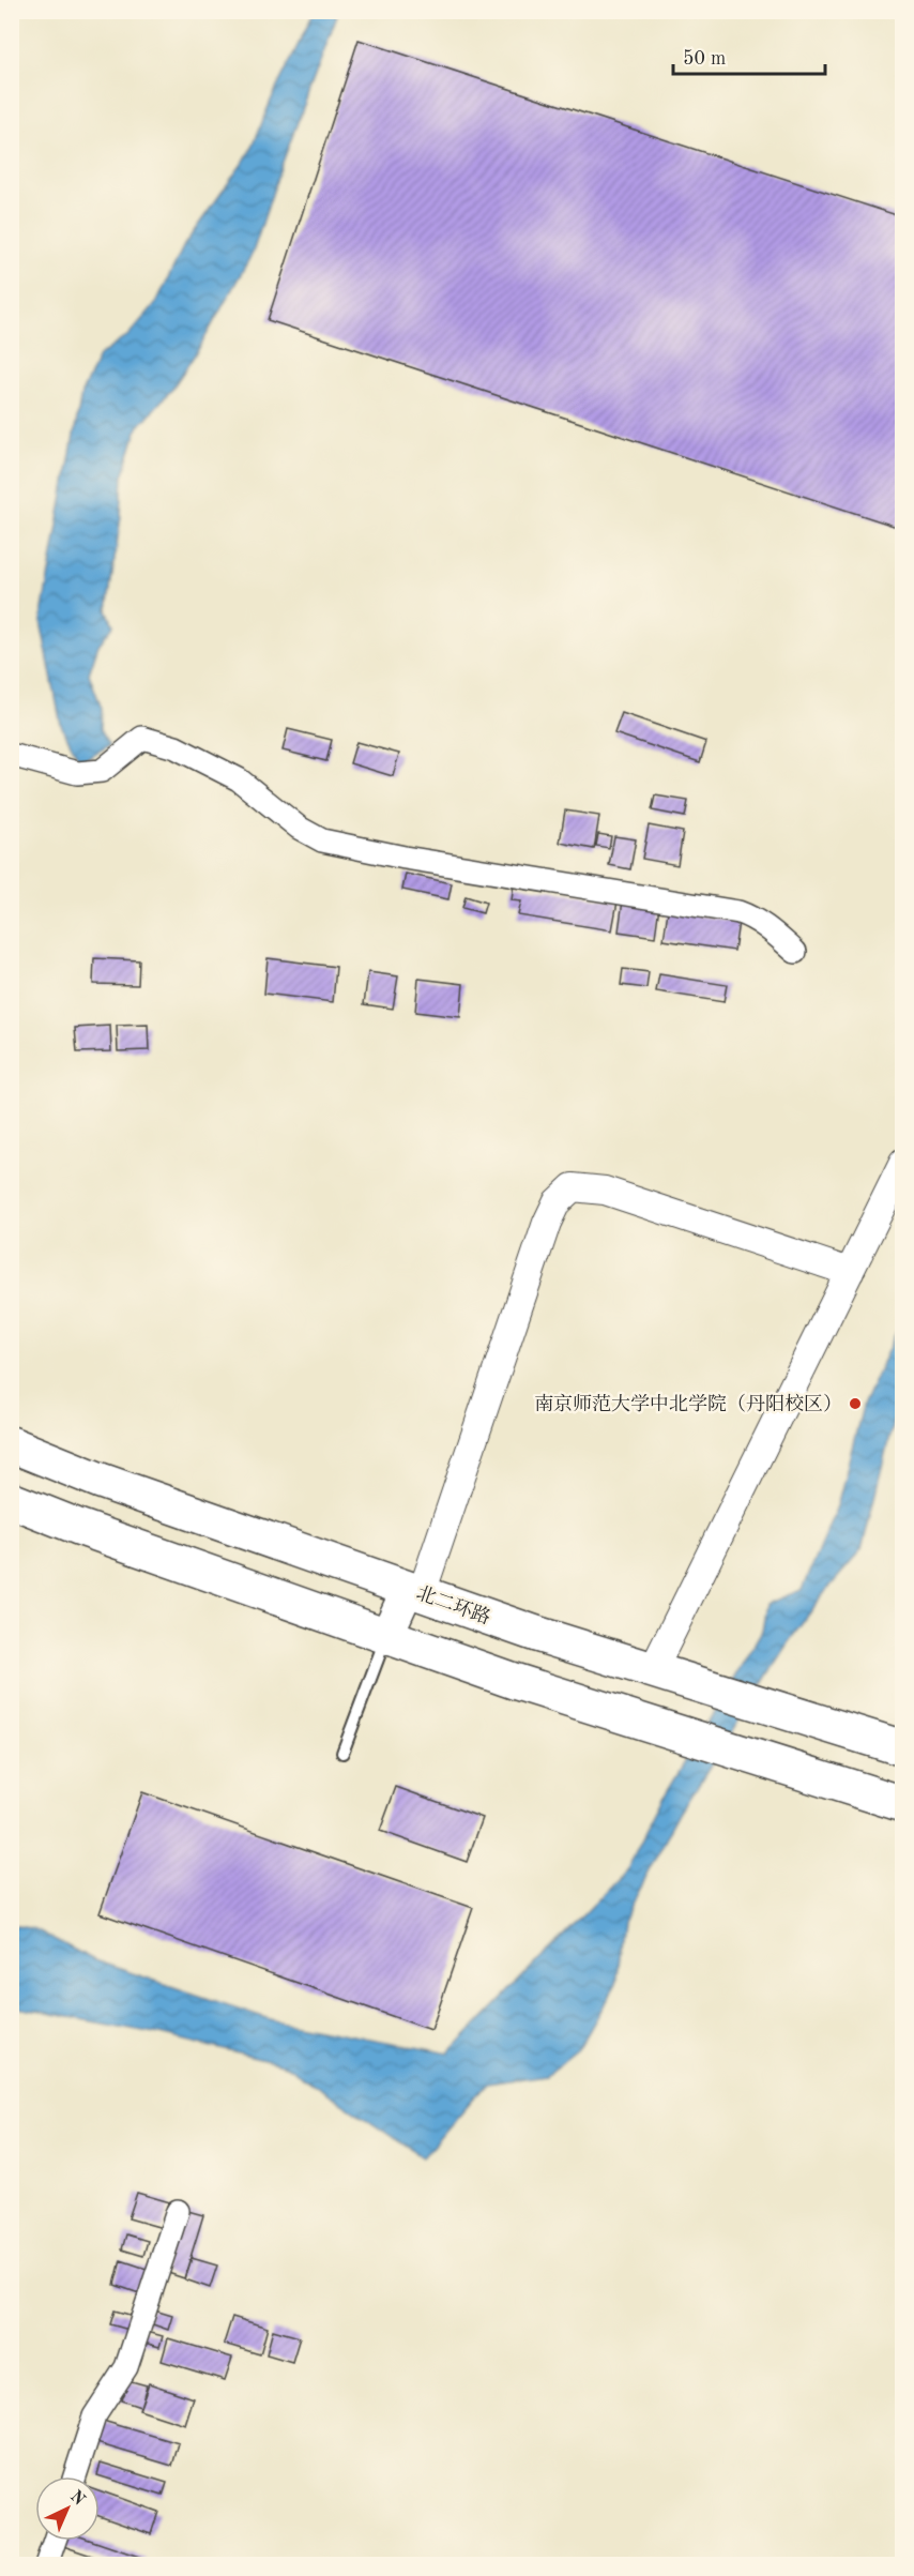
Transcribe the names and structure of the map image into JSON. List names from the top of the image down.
{
  "streets": {
    "main road": ["北二环路"]
  },
  "places": ["南京师范大学中北学院（丹阳校区）"],
  "scale_bar": "50 m",
  "north": "top right"
}
